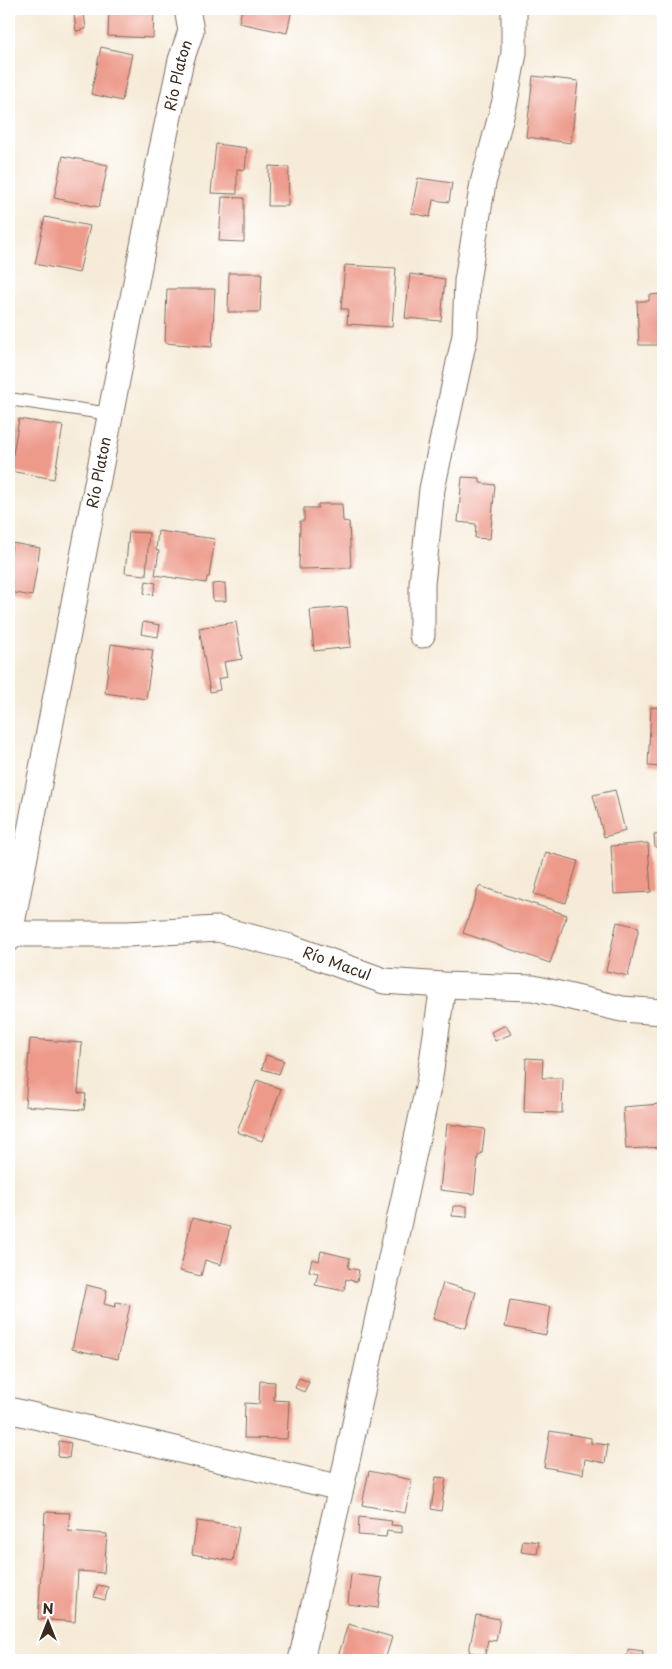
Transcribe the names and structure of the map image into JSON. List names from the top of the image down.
{
  "streets": {
    "street": ["Río Platon", "Río Macul"]
  },
  "crossings": [
    ["Río Platon", "Río Macul"]
  ],
  "north": "top"
}
